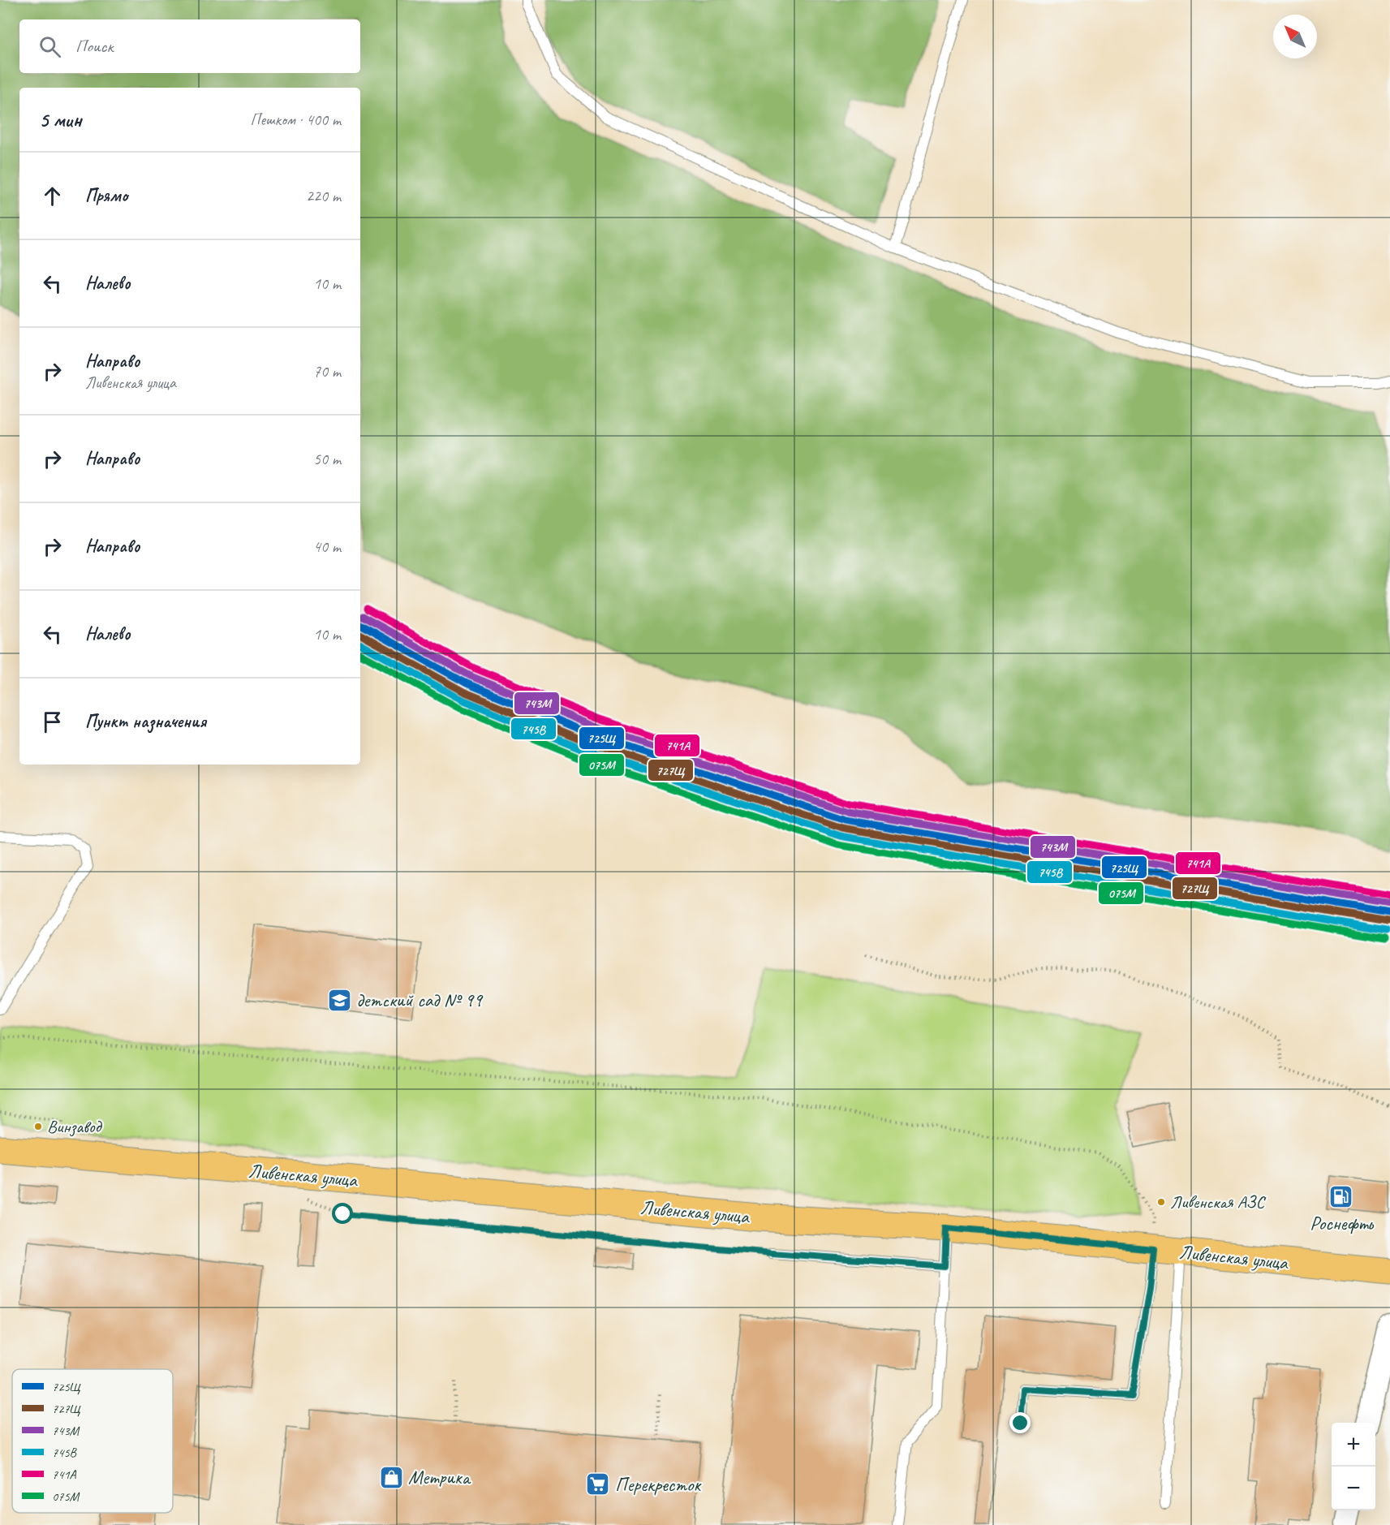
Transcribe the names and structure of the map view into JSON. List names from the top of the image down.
{
  "streets": {
    "main road": ["Ливенская улица"]
  },
  "places": {
    "school or university": ["детский сад № 99"],
    "other": ["Винзавод", "Ливенская АЗС"],
    "fuel station": ["Роснефть"],
    "shop": ["Метрика"],
    "supermarket": ["Перекресток"]
  },
  "lines": [
    "transit line 741А",
    "transit line 743М",
    "transit line 725Щ",
    "transit line 727Щ",
    "transit line 745В",
    "transit line 075М"
  ],
  "legend": [
    "725Щ",
    "727Щ",
    "743М",
    "745В",
    "741А",
    "075М"
  ],
  "north": "top left",
  "page": {
    "search": "Поиск",
    "heading": ["5 мин", "Пешком · 400 m"],
    "list": [
      ["Прямо", "220 m"],
      ["Налево", "10 m"],
      ["Направо", "Ливенская улица", "70 m"],
      ["Направо", "50 m"],
      ["Направо", "40 m"],
      ["Налево", "10 m"],
      "Пункт назначения"
    ],
    "map_buttons": ["+", "−"]
  }
}
